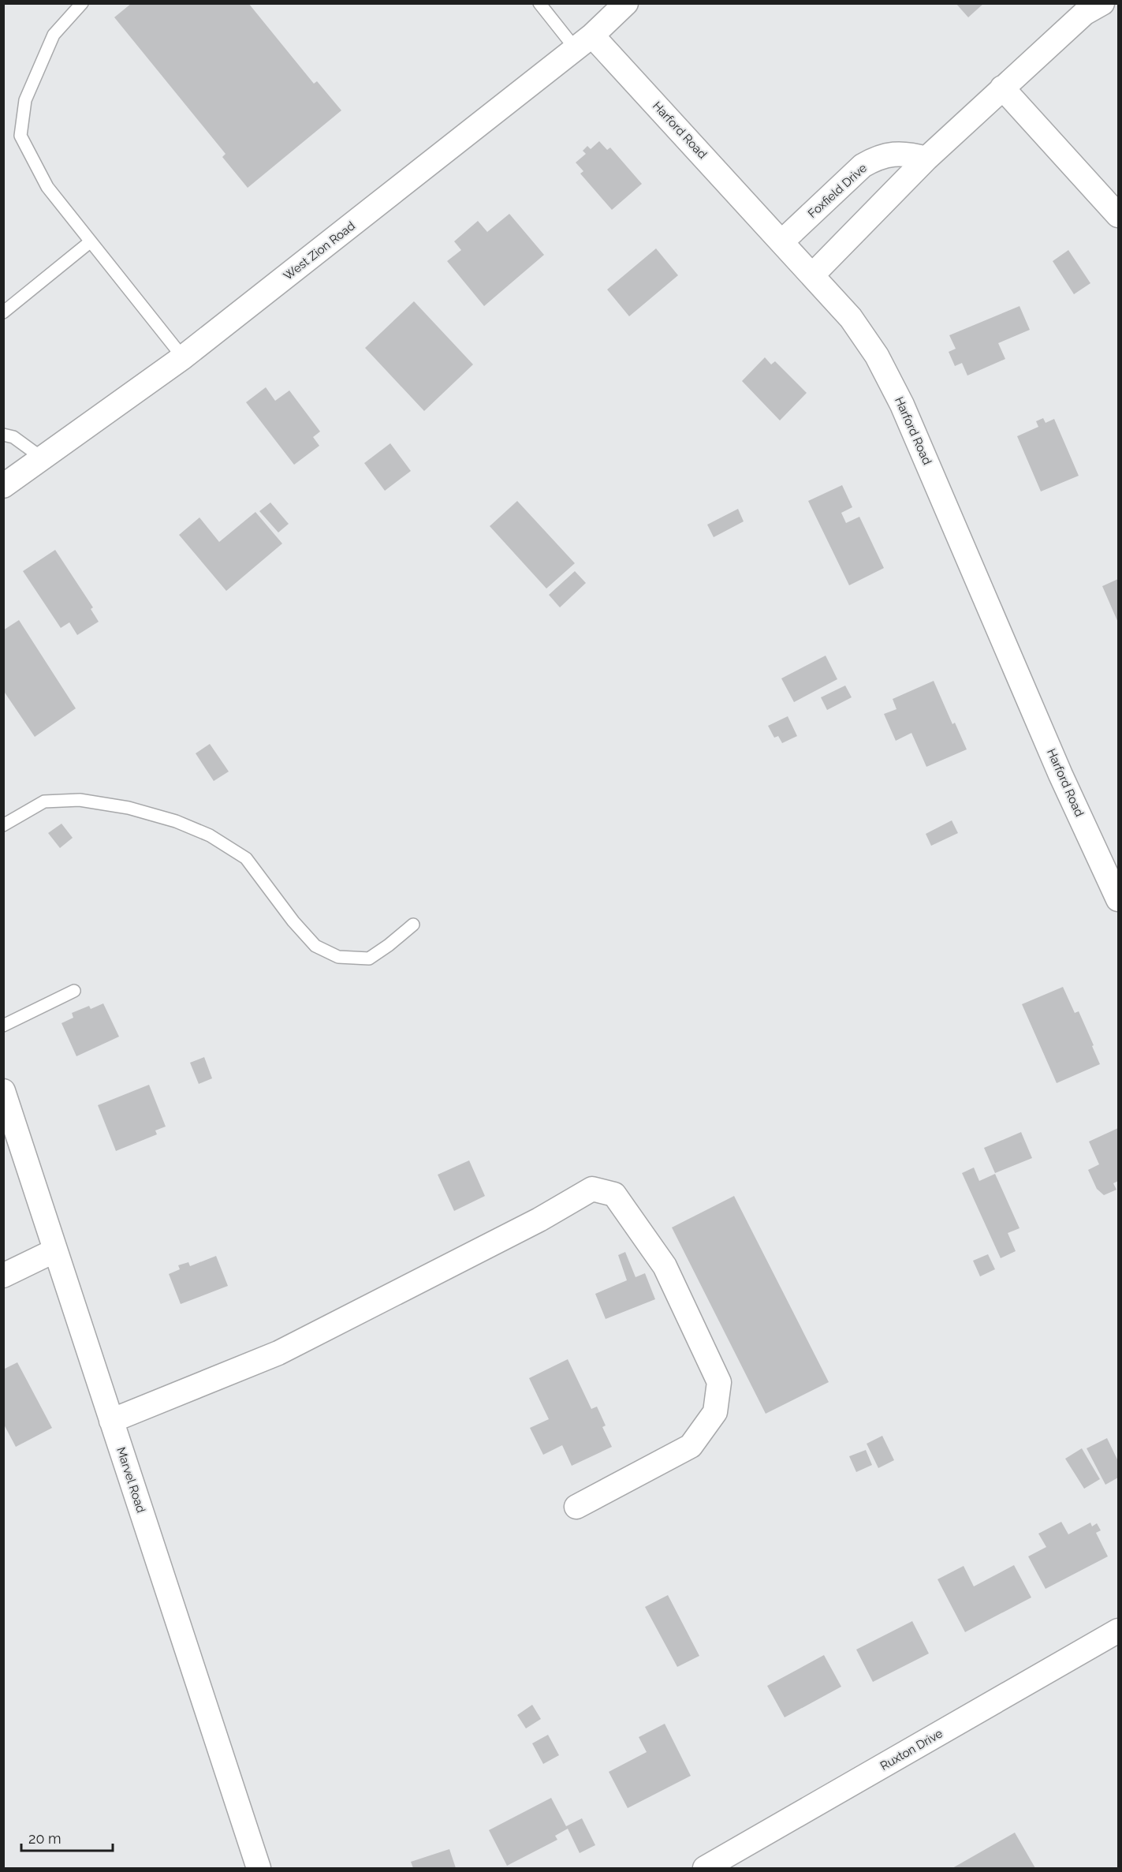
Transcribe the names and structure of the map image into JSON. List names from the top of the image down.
{
  "streets": {
    "street": [
      "Harford Road",
      "Foxfield Drive",
      "West Zion Road",
      "Marvel Road",
      "Ruxton Drive"
    ]
  },
  "crossings": [
    ["Harford Road", "Foxfield Drive"],
    ["Harford Road", "West Zion Road"]
  ],
  "scale_bar": "20 m"
}
